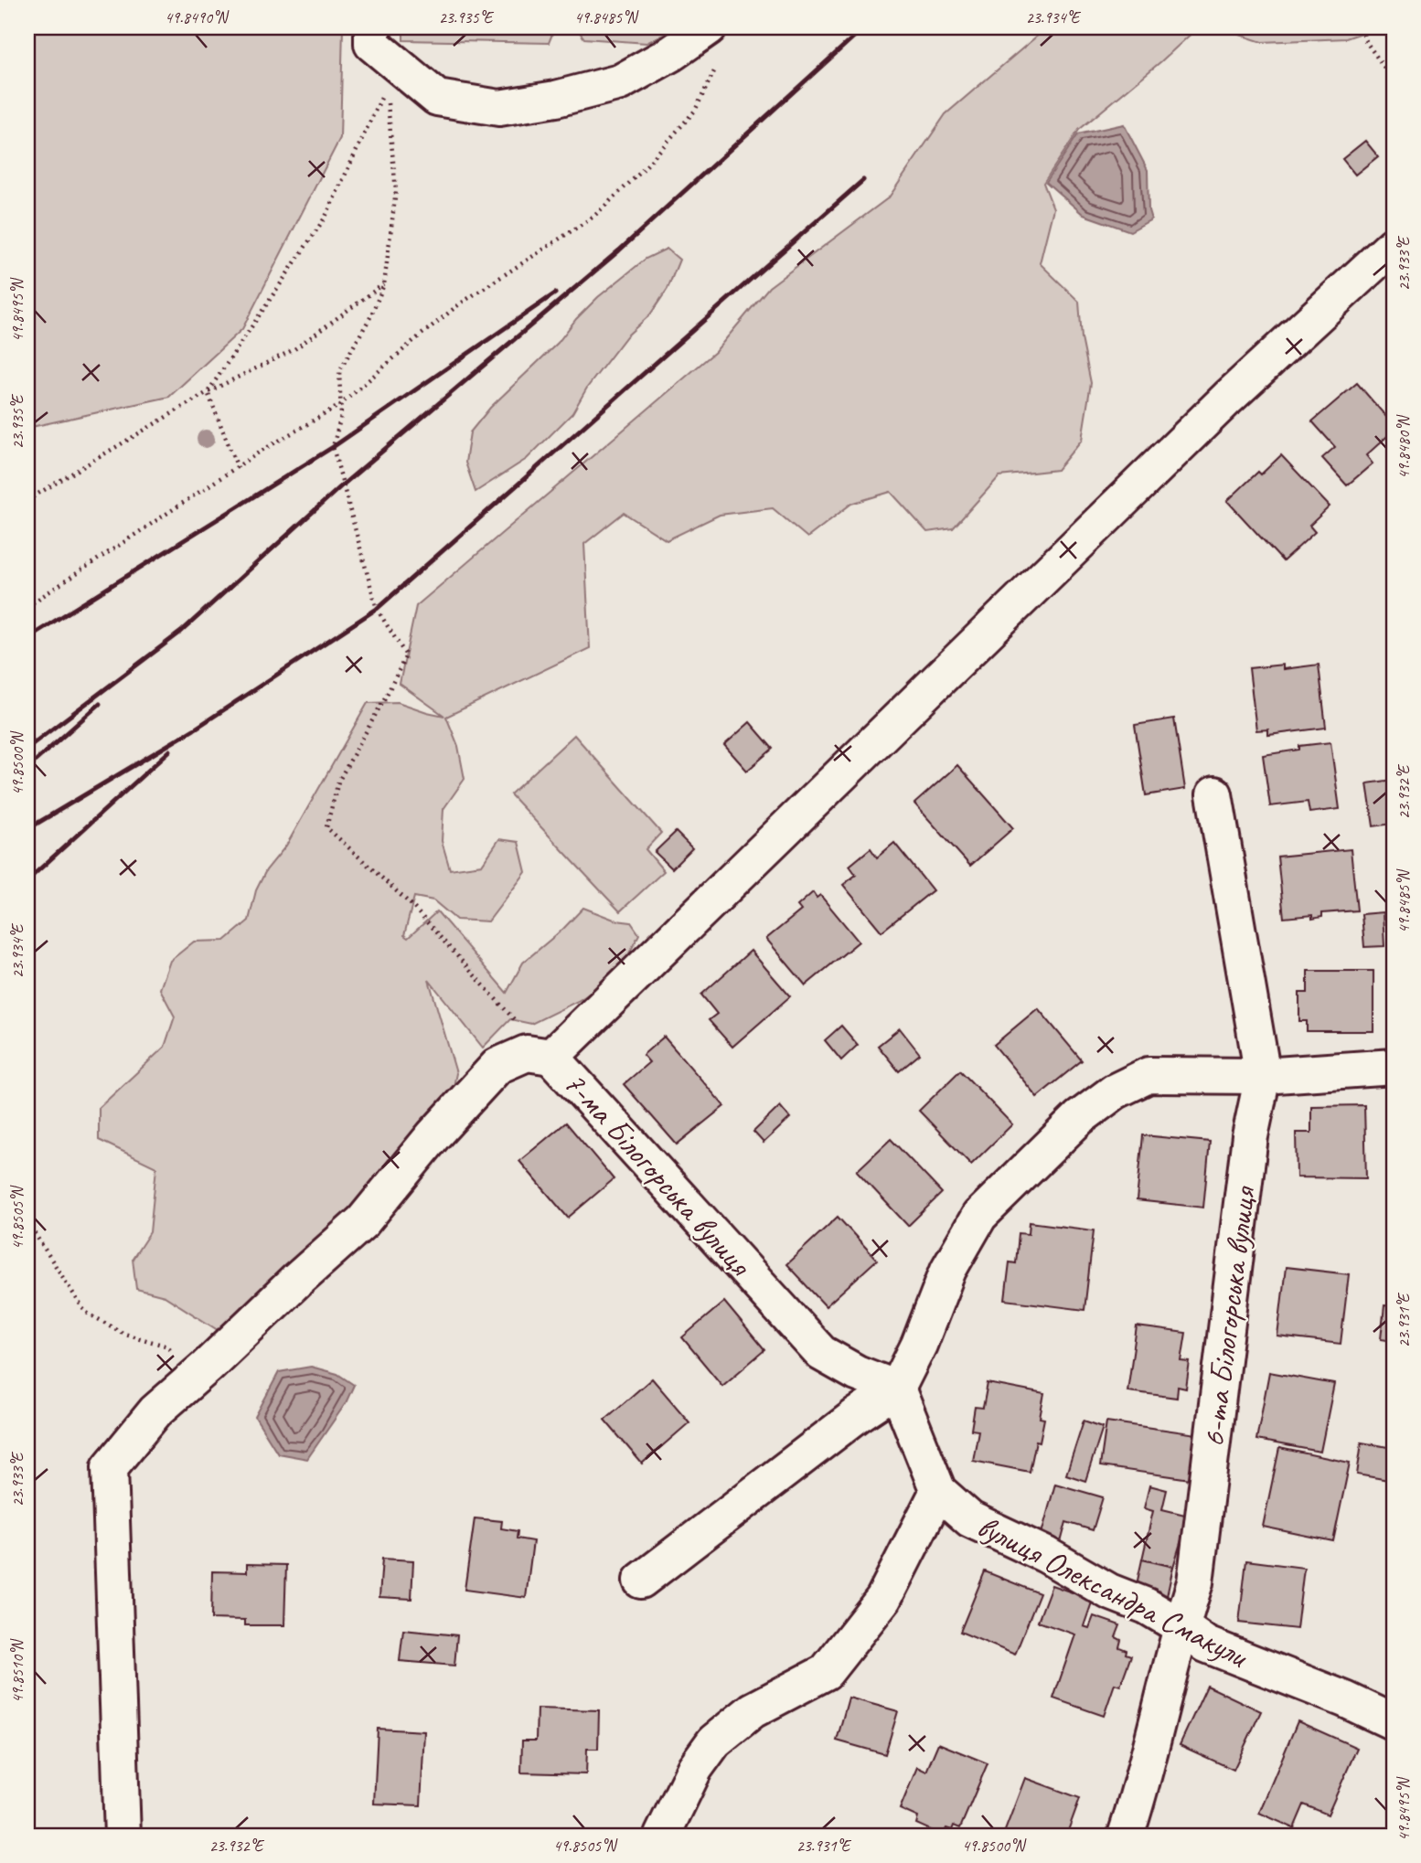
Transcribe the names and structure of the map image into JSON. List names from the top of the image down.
{
  "streets": {
    "street": ["7-ма Білогорська вулиця", "6-та Білогорська вулиця", "вулиця Олександра Смакули"]
  },
  "crossings": [
    ["7-ма Білогорська вулиця", "вулиця Олександра Смакули"],
    ["6-та Білогорська вулиця", "вулиця Олександра Смакули"]
  ],
  "coordinates": [
    "49.8490°N",
    "23.935°E",
    "49.8485°N",
    "23.934°E",
    "23.933°E",
    "49.8495°N",
    "49.8480°N",
    "49.8500°N",
    "23.932°E",
    "49.8505°N",
    "23.931°E",
    "49.8510°N"
  ]
}
